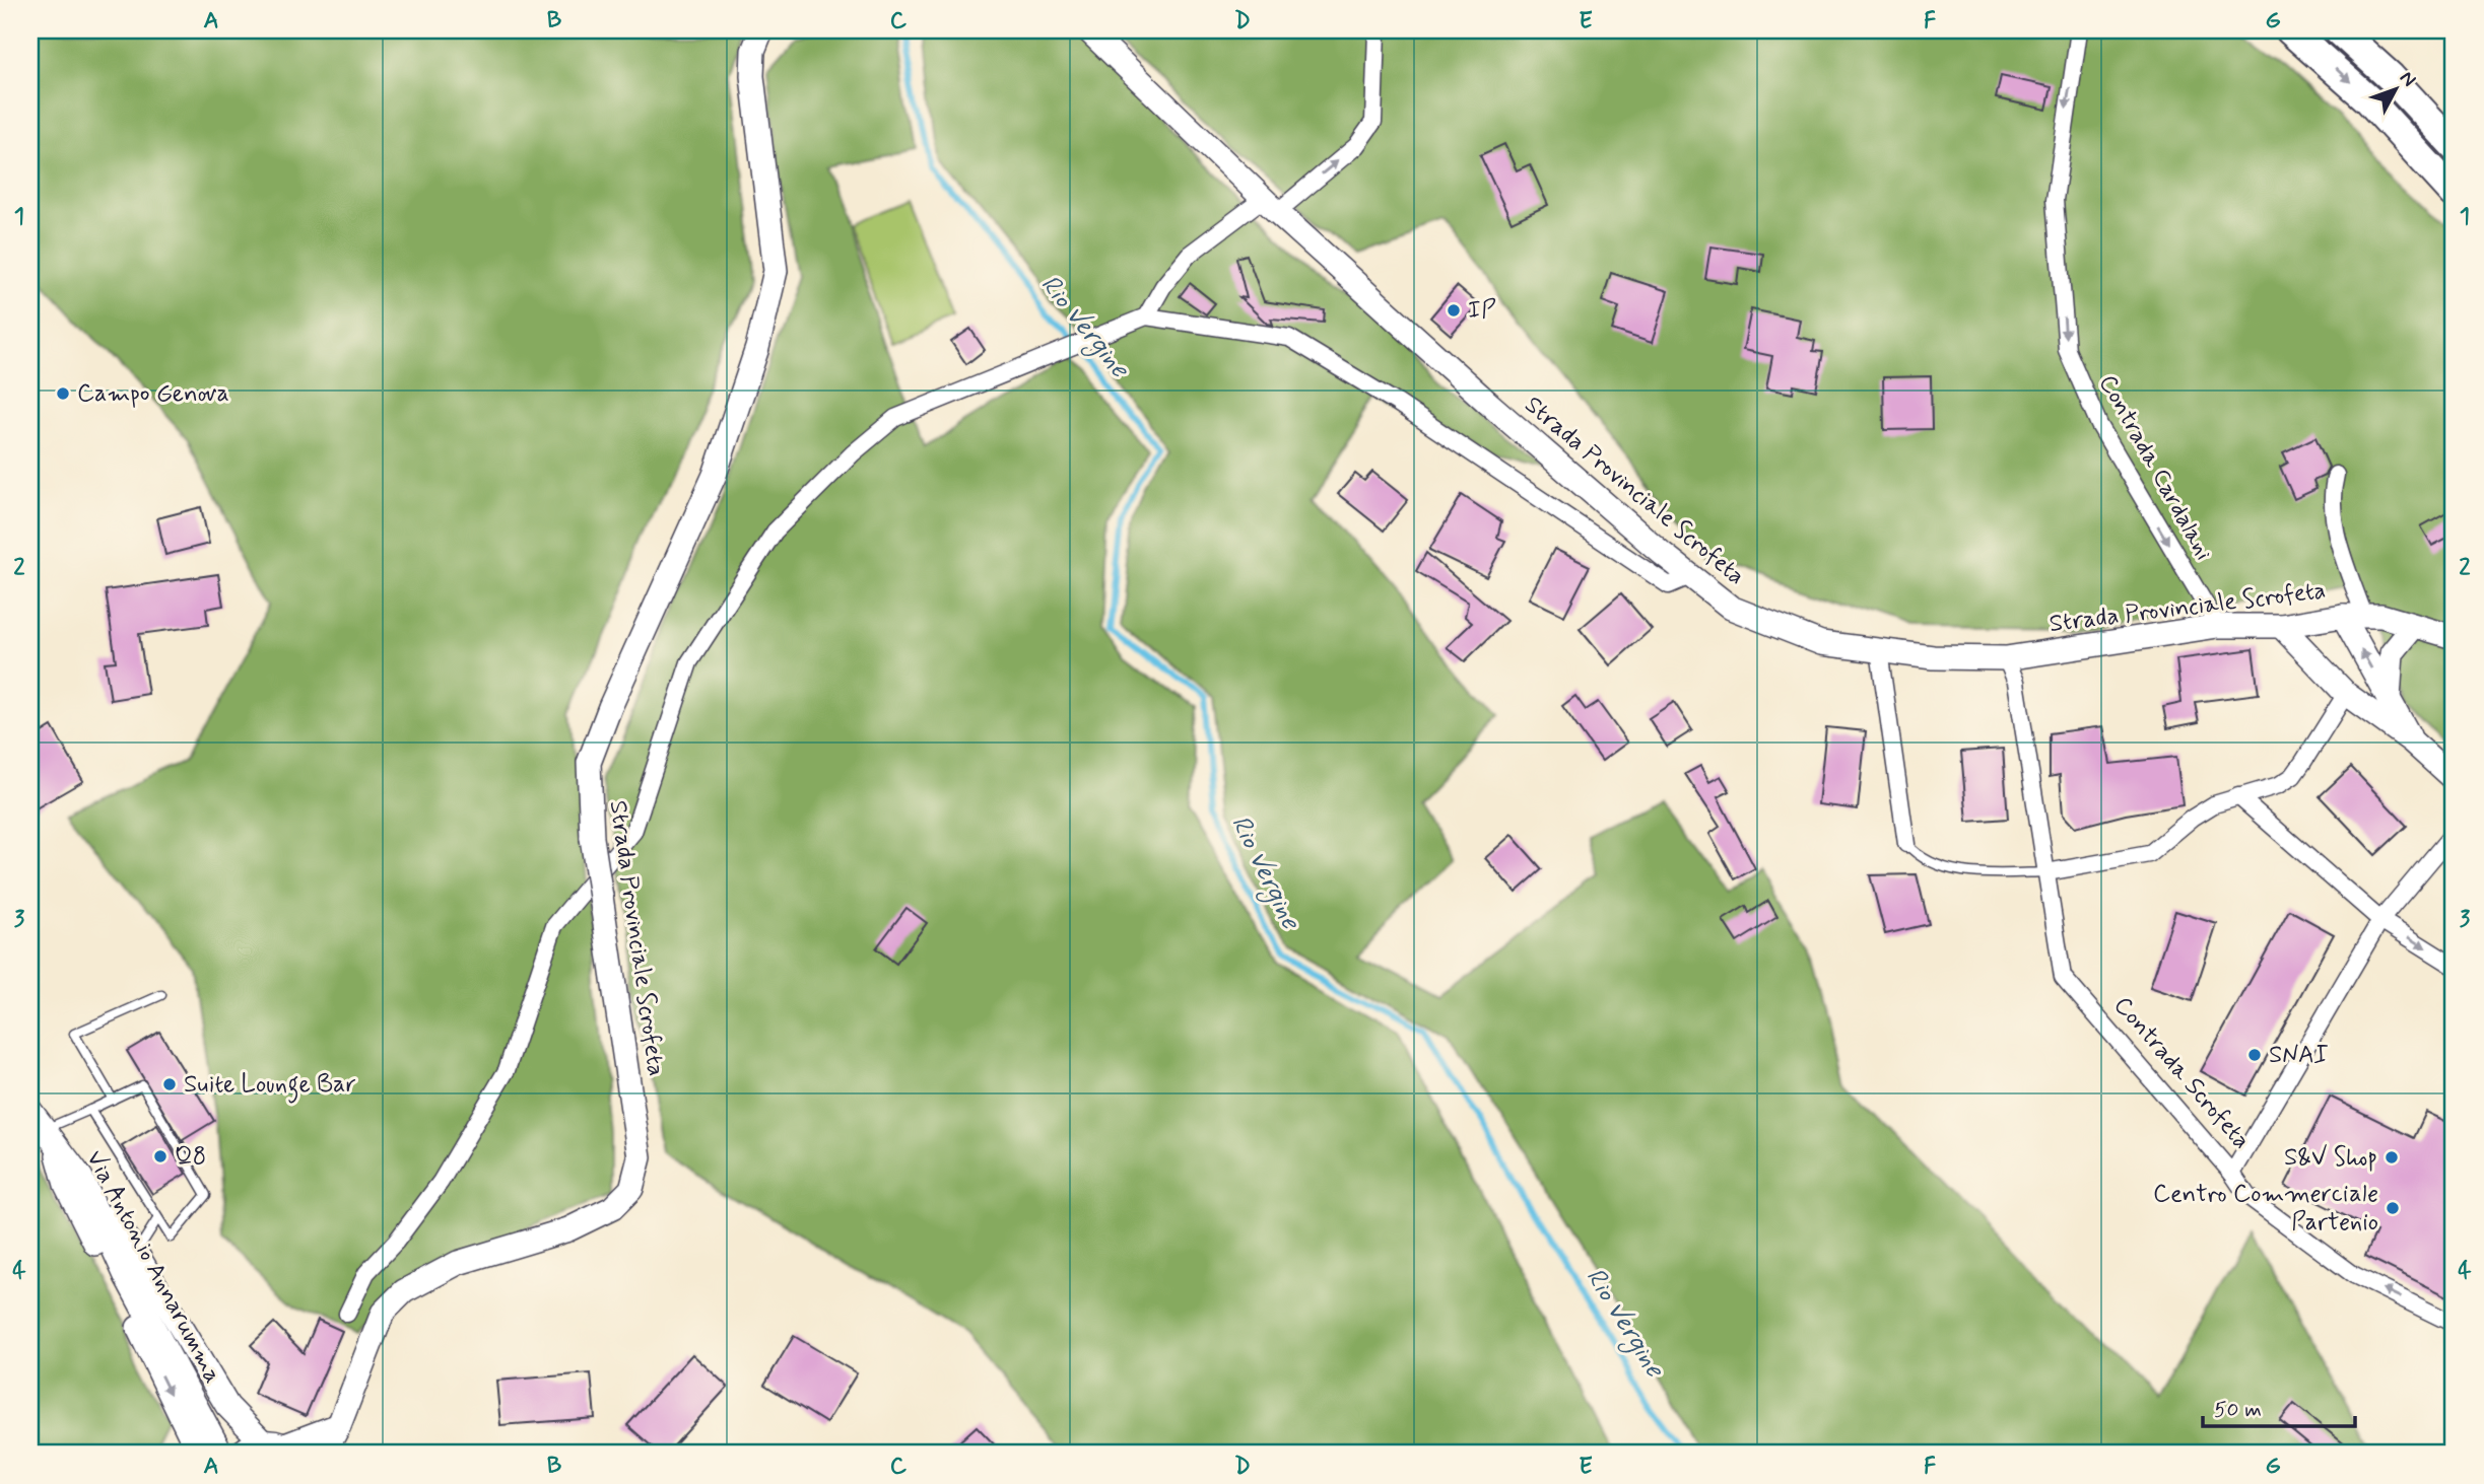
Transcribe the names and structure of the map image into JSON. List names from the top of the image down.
{
  "streets": {
    "street": [
      "Contrada Cardalani",
      "Strada Provinciale Scrofeta",
      "Contrada Scrofeta",
      "Via Antonio Annarumma"
    ]
  },
  "crossings": [
    ["Contrada Cardalani", "Strada Provinciale Scrofeta"],
    ["Strada Provinciale Scrofeta", "Contrada Scrofeta"]
  ],
  "one_way": ["Contrada Cardalani"],
  "water": ["Rio Vergine"],
  "places": [
    "IP",
    "Campo Genova",
    "SNAI",
    "Suite Lounge Bar",
    "Q8",
    "S&V Shop",
    "Centro Commerciale Partenio"
  ],
  "scale_bar": "50 m",
  "north": "top right",
  "grid": {
    "columns": [
      "A",
      "B",
      "C",
      "D",
      "E",
      "F",
      "G"
    ],
    "rows": [
      "1",
      "2",
      "3",
      "4"
    ]
  }
}
